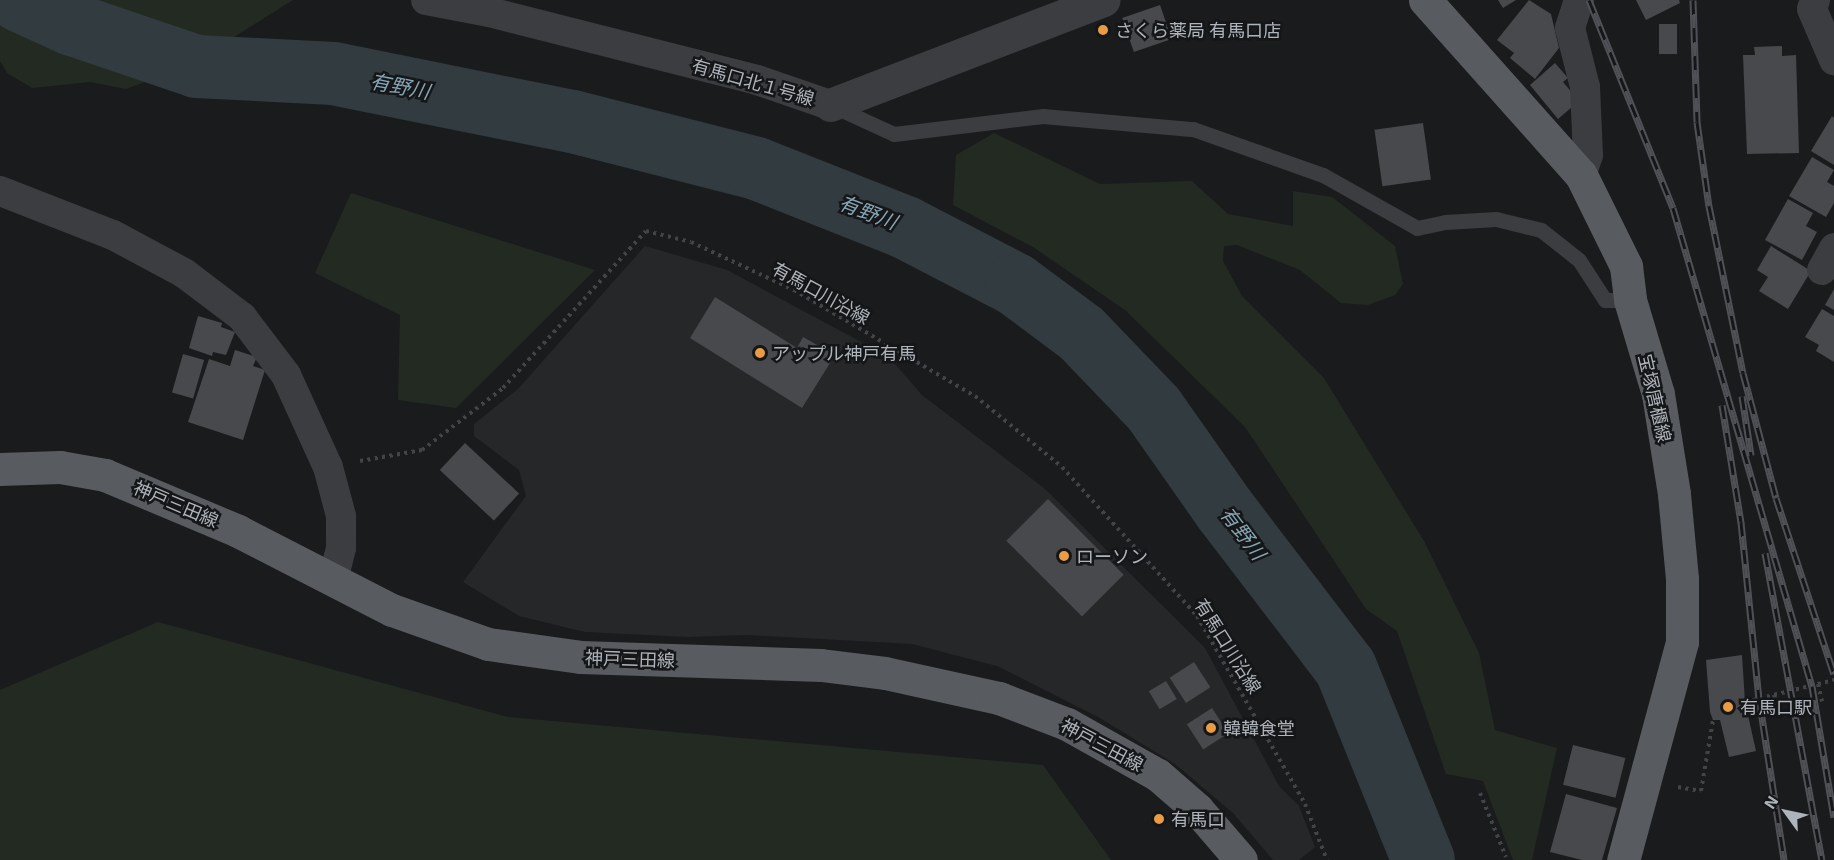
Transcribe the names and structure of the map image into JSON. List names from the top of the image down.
{
  "streets": {
    "main road": ["宝塚唐櫃線", "神戸三田線"],
    "street": ["有馬口北１号線"],
    "path": ["有馬口川沿線"]
  },
  "water": ["有野川"],
  "places": [
    "さくら薬局 有馬口店",
    "アップル神戸有馬",
    "ローソン",
    "有馬口駅",
    "韓韓食堂",
    "有馬口"
  ],
  "north": "top left"
}
